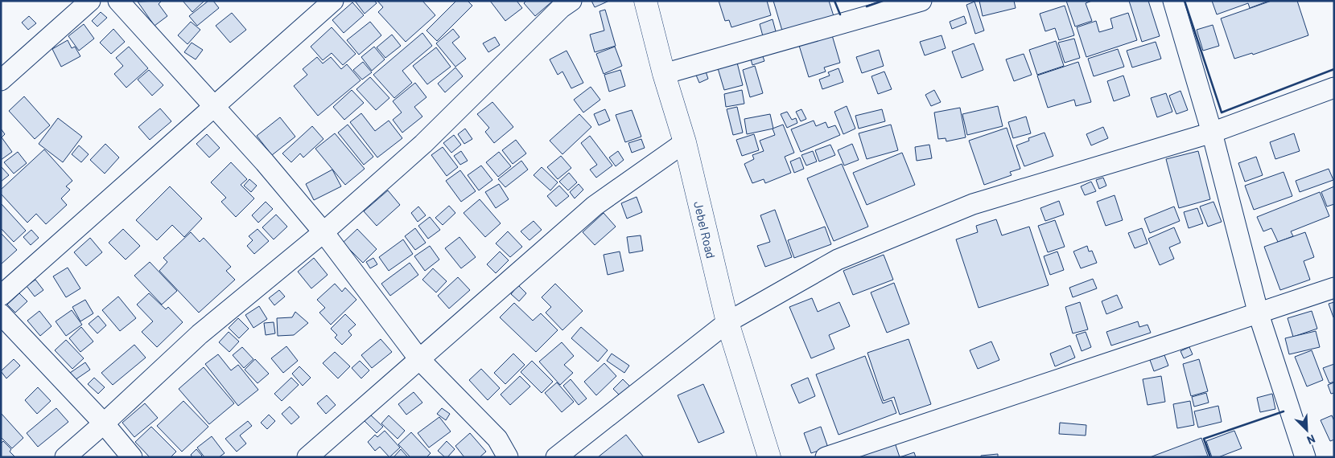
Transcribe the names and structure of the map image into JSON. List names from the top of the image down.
{
  "streets": {
    "main road": ["Jebel Road"]
  },
  "north": "bottom right"
}
